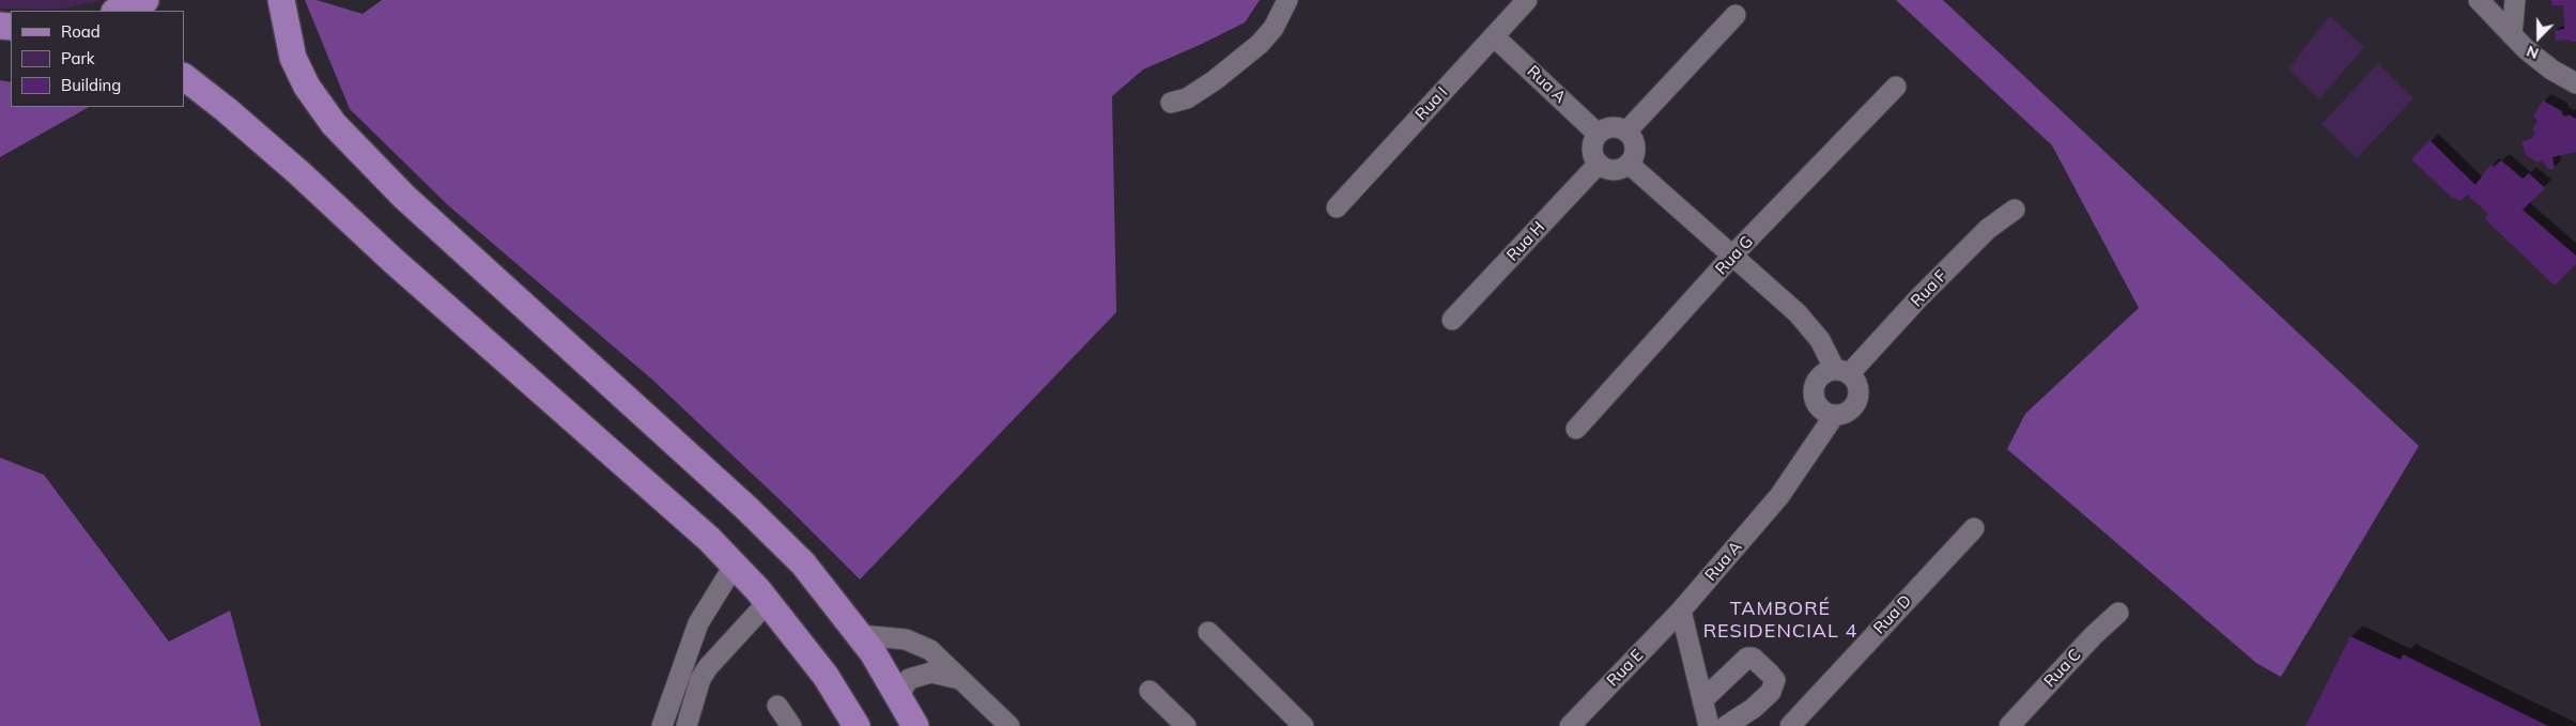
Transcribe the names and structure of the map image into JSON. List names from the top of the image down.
{
  "streets": {
    "street": [
      "Rua A",
      "Rua I",
      "Rua H",
      "Rua G",
      "Rua F",
      "Rua D",
      "Rua E",
      "Rua C"
    ]
  },
  "crossings": [
    ["Rua A", "Rua I"],
    ["Rua A", "Rua H"],
    ["Rua A", "Rua F"],
    ["Rua A", "Rua E"]
  ],
  "districts": ["TAMBORÉ RESIDENCIAL 4"],
  "legend": ["Road", "Park", "Building"],
  "north": "bottom"
}
